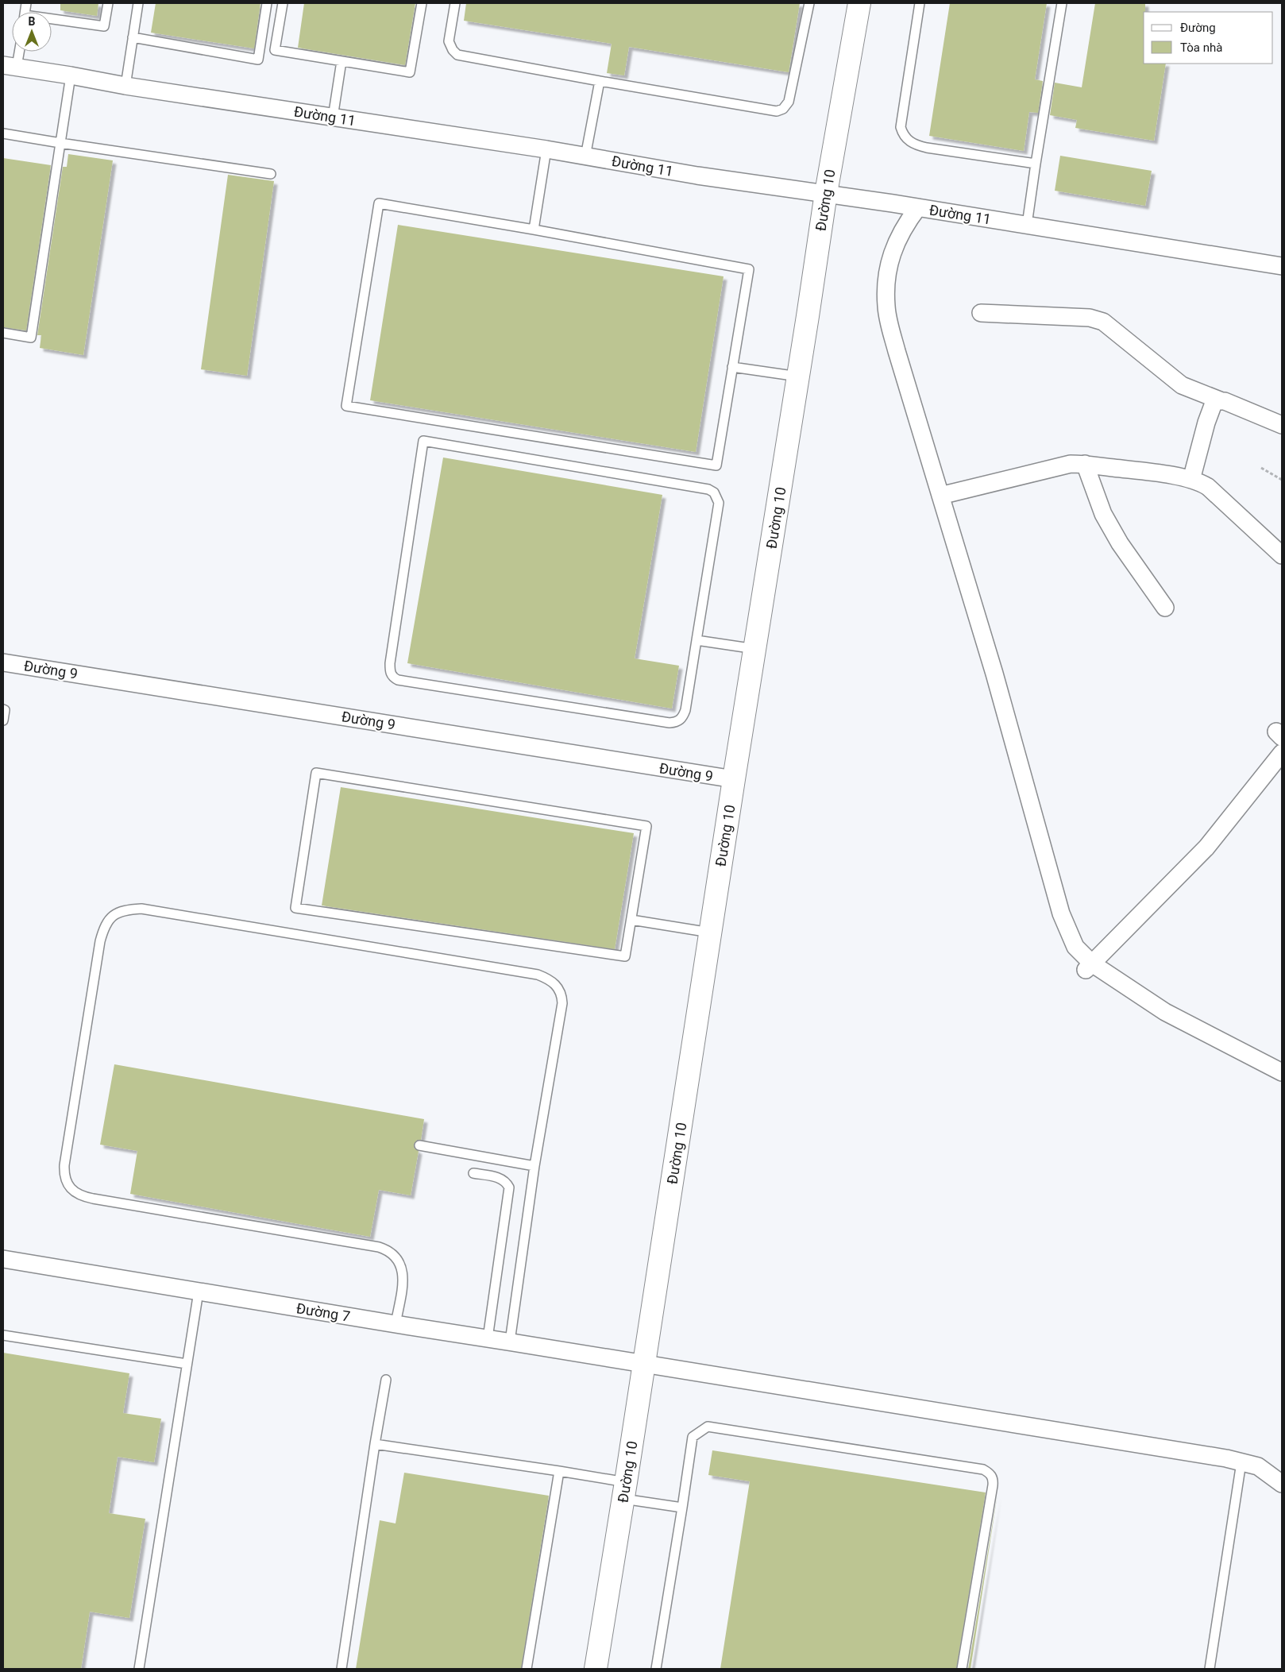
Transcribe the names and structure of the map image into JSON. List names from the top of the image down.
{
  "streets": {
    "street": [
      "Đường 11",
      "Đường 10",
      "Đường 9",
      "Đường 7"
    ]
  },
  "crossings": [
    ["Đường 11", "Đường 10"],
    ["Đường 10", "Đường 9"],
    ["Đường 10", "Đường 7"]
  ],
  "legend": ["Đường", "Tòa nhà"],
  "north": "top"
}
